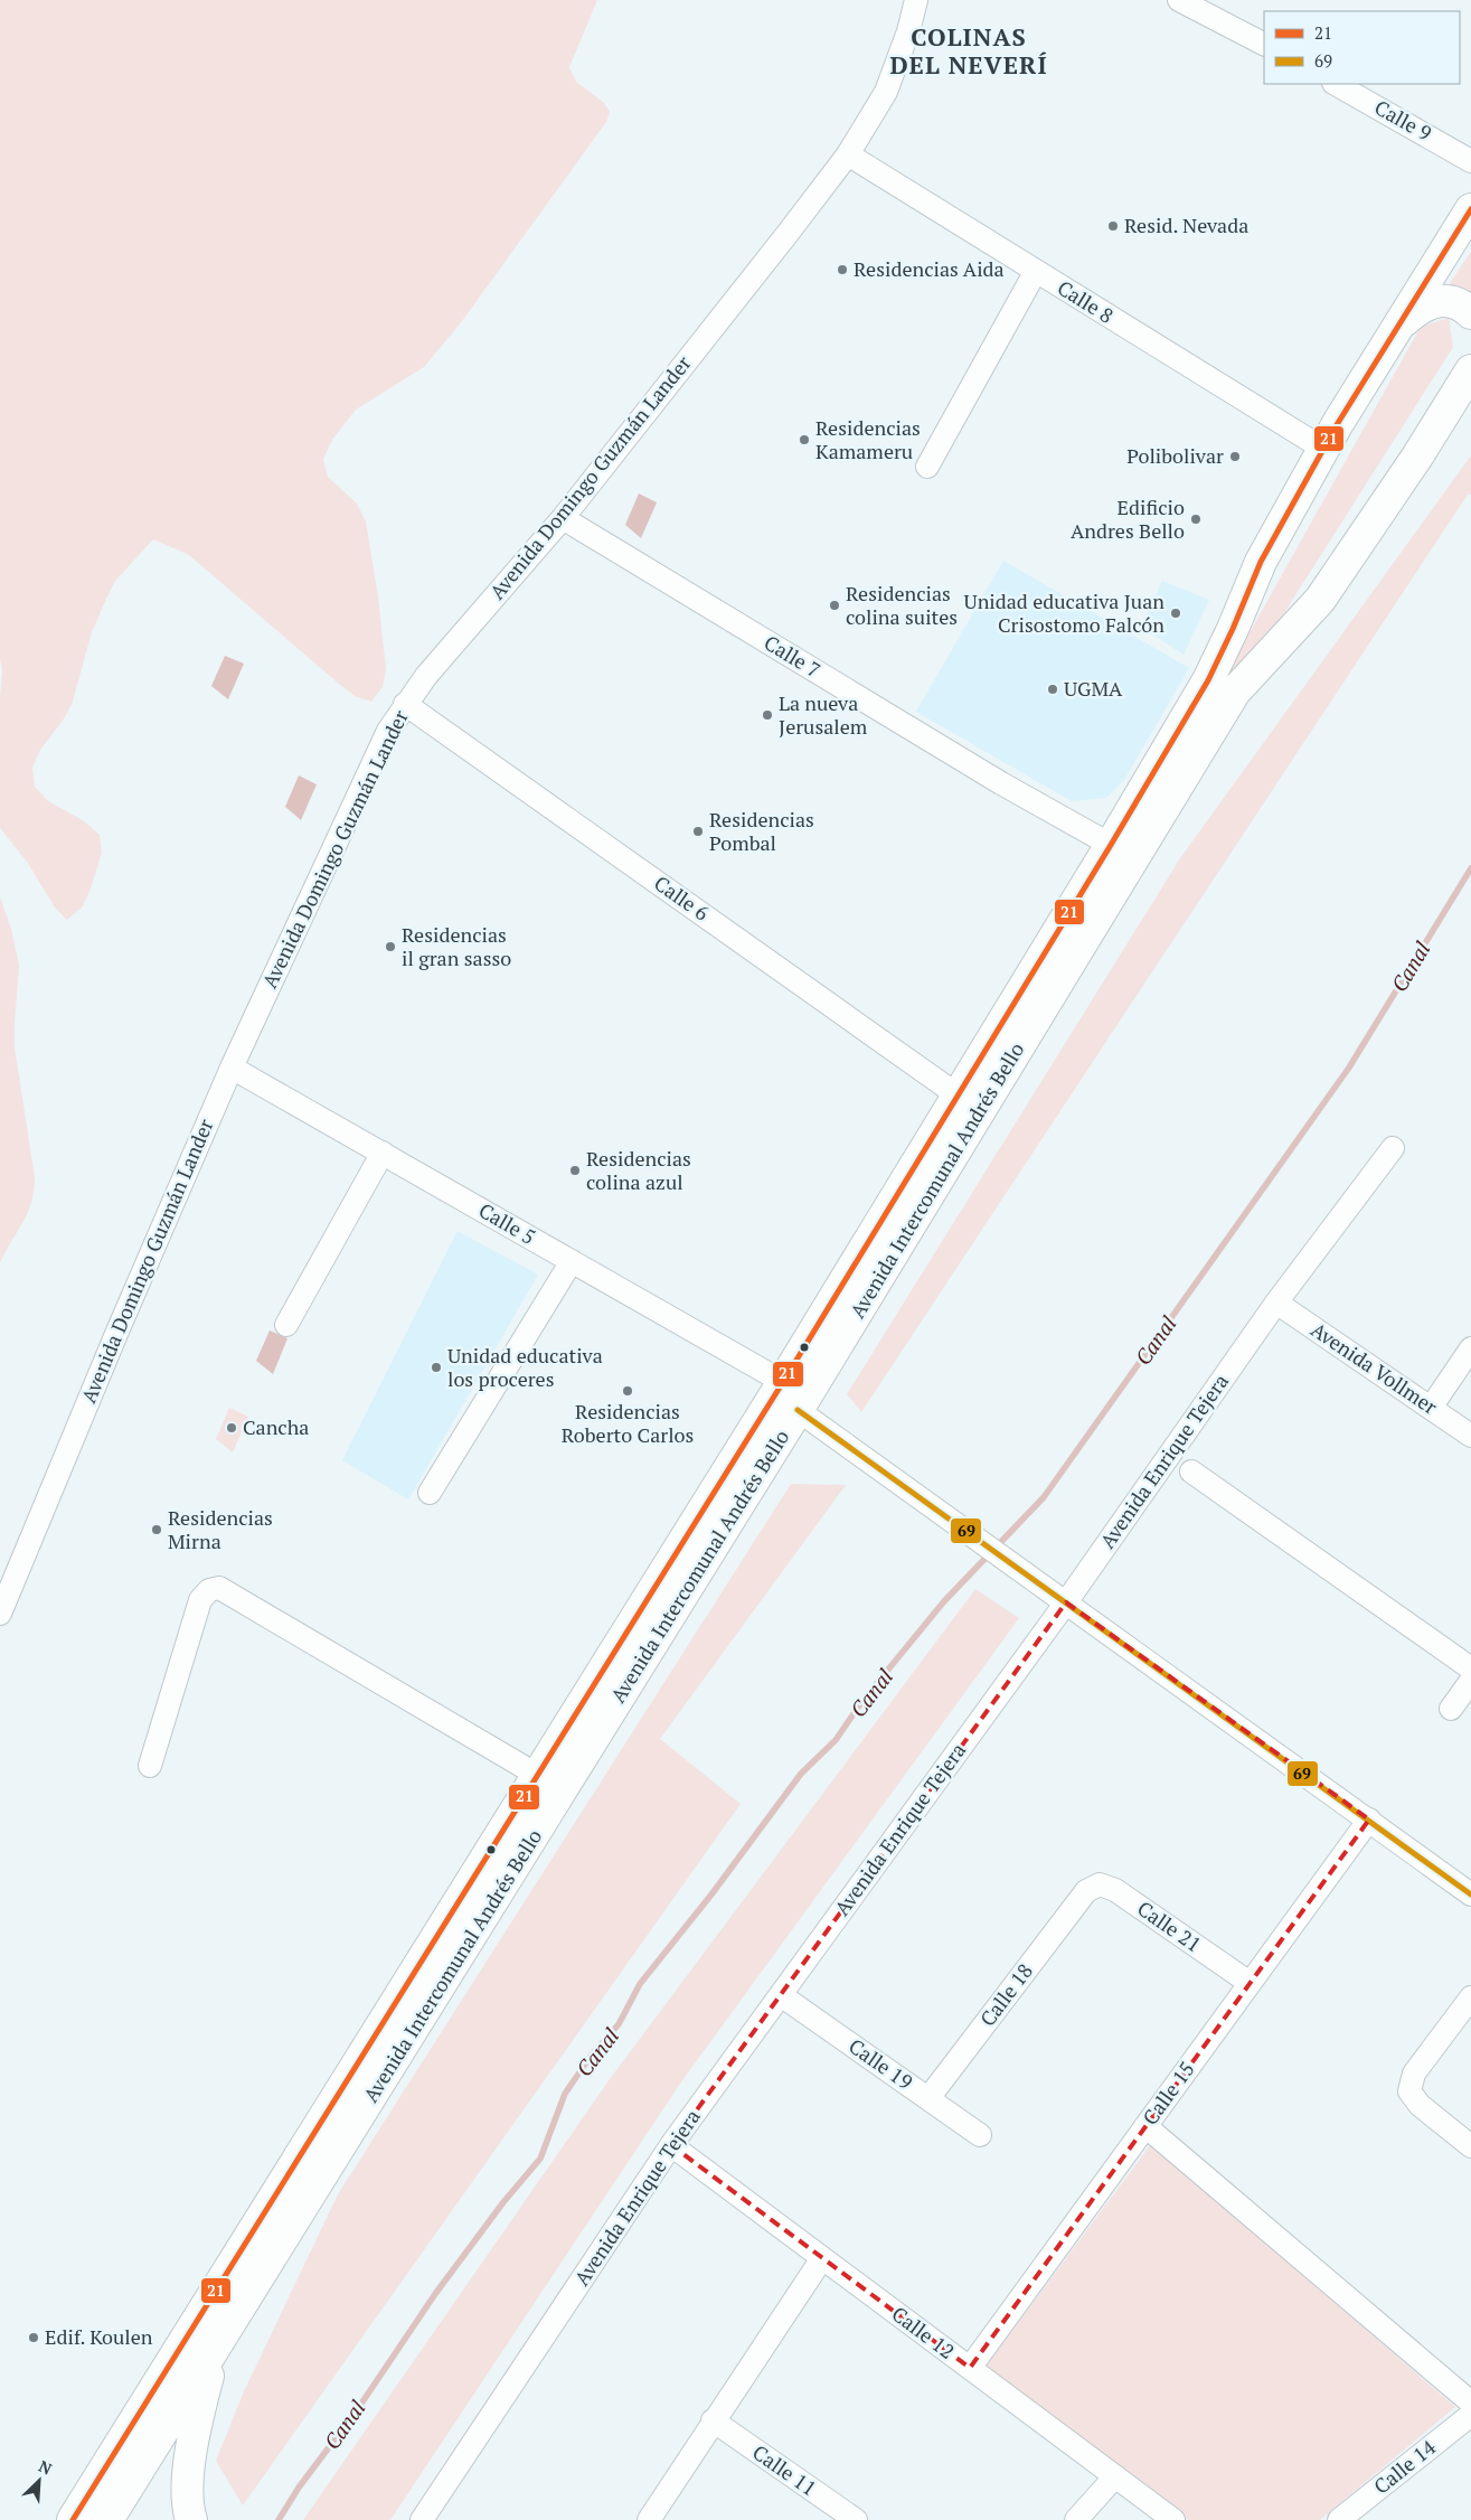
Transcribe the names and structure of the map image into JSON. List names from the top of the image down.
{
  "streets": {
    "main road": ["Avenida Intercomunal Andrés Bello"],
    "street": [
      "Calle 9",
      "Calle 8",
      "Avenida Domingo Guzmán Lander",
      "Calle 7",
      "Calle 6",
      "Calle 5",
      "Avenida Vollmer",
      "Avenida Enrique Tejera",
      "Calle 21",
      "Calle 18",
      "Calle 19",
      "Calle 15",
      "Calle 12",
      "Calle 14",
      "Calle 11"
    ]
  },
  "crossings": [
    ["Calle 8", "Avenida Domingo Guzmán Lander"],
    ["Calle 8", "Avenida Intercomunal Andrés Bello"],
    ["Avenida Domingo Guzmán Lander", "Calle 7"],
    ["Avenida Domingo Guzmán Lander", "Calle 6"],
    ["Avenida Domingo Guzmán Lander", "Calle 5"],
    ["Calle 7", "Avenida Intercomunal Andrés Bello"],
    ["Calle 6", "Avenida Intercomunal Andrés Bello"],
    ["Avenida Intercomunal Andrés Bello", "Calle 5"],
    ["Avenida Vollmer", "Avenida Enrique Tejera"],
    ["Avenida Enrique Tejera", "Calle 19"],
    ["Avenida Enrique Tejera", "Calle 12"],
    ["Calle 21", "Calle 18"],
    ["Calle 21", "Calle 15"],
    ["Calle 18", "Calle 19"],
    ["Calle 15", "Calle 12"]
  ],
  "districts": ["COLINAS DEL NEVERÍ"],
  "water": ["Canal"],
  "places": [
    "Resid. Nevada",
    "Residencias Aida",
    "Residencias Kamameru",
    "Polibolivar",
    "Edificio Andres Bello",
    "Residencias colina suites",
    "Unidad educativa Juan Crisostomo Falcón",
    "UGMA",
    "La nueva Jerusalem",
    "Residencias Pombal",
    "Residencias il gran sasso",
    "Residencias colina azul",
    "Unidad educativa los proceres",
    "Residencias Roberto Carlos",
    "Cancha",
    "Residencias Mirna",
    "Edif. Koulen"
  ],
  "lines": ["transit line 21", "transit line 69"],
  "legend": ["21", "69"],
  "north": "top right"
}
